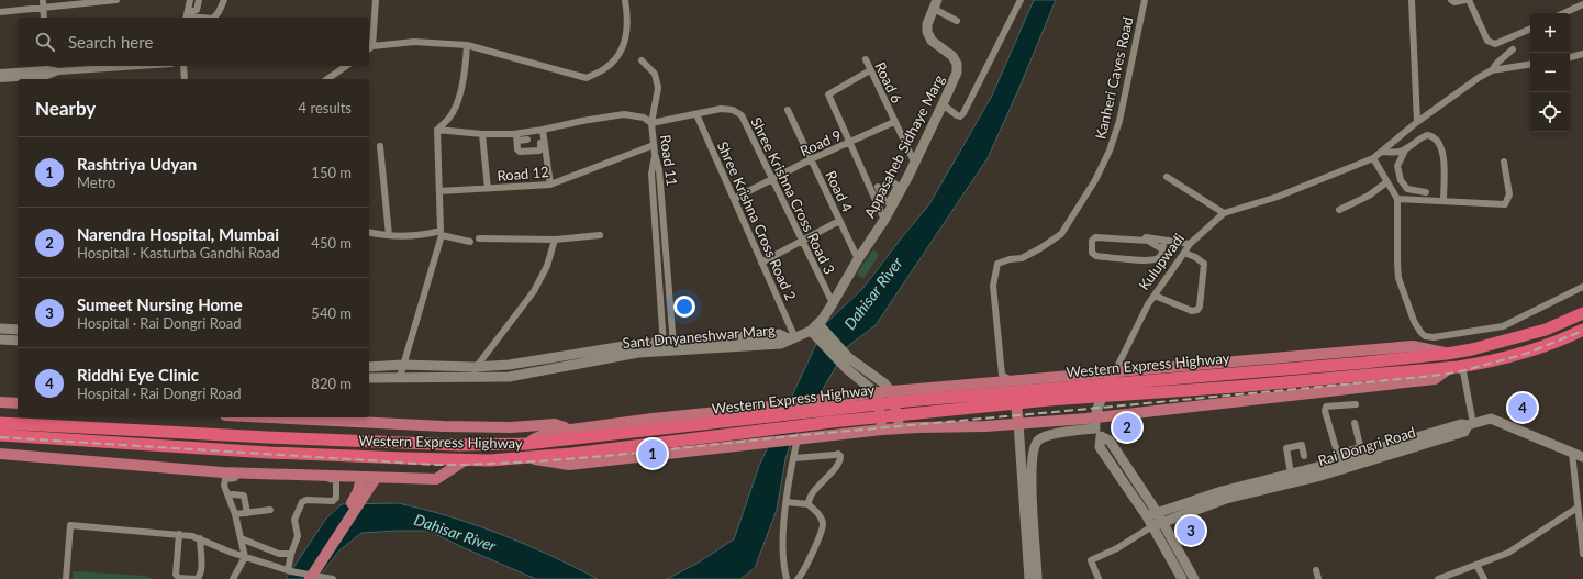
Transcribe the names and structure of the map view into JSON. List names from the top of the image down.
{
  "streets": {
    "highway": ["Western Express Highway"],
    "street": [
      "Kanheri Caves Road",
      "Road 6",
      "Road 9",
      "Appasaheb Sidhaye Marg",
      "Road 11",
      "Road 12",
      "Road 4",
      "Shree Krishna Cross Road 3",
      "Shree Krishna Cross Road 2",
      "Kulupwadi",
      "Sant Dnyaneshwar Marg",
      "Rai Dongri Road"
    ]
  },
  "crossings": [
    ["Road 6", "Road 9"],
    ["Road 6", "Appasaheb Sidhaye Marg"],
    ["Road 9", "Road 4"],
    ["Road 9", "Shree Krishna Cross Road 3"],
    ["Road 9", "Shree Krishna Cross Road 2"],
    ["Appasaheb Sidhaye Marg", "Road 4"],
    ["Appasaheb Sidhaye Marg", "Shree Krishna Cross Road 3"],
    ["Appasaheb Sidhaye Marg", "Shree Krishna Cross Road 2"],
    ["Appasaheb Sidhaye Marg", "Sant Dnyaneshwar Marg"],
    ["Road 11", "Road 12"],
    ["Road 11", "Shree Krishna Cross Road 3"],
    ["Road 11", "Sant Dnyaneshwar Marg"],
    ["Shree Krishna Cross Road 3", "Shree Krishna Cross Road 2"],
    ["Shree Krishna Cross Road 2", "Sant Dnyaneshwar Marg"]
  ],
  "water": ["Dahisar River"],
  "page": {
    "map_buttons": ["+", "−"],
    "search": "Search here",
    "heading": ["Nearby", "4 results"],
    "list": [
      {
        "mark": "1",
        "name": "Rashtriya Udyan",
        "note": "Metro",
        "value": "150 m"
      },
      {
        "mark": "2",
        "name": "Narendra Hospital, Mumbai",
        "note": "Hospital · Kasturba Gandhi Road",
        "value": "450 m"
      },
      {
        "mark": "3",
        "name": "Sumeet Nursing Home",
        "note": "Hospital · Rai Dongri Road",
        "value": "540 m"
      },
      {
        "mark": "4",
        "name": "Riddhi Eye Clinic",
        "note": "Hospital · Rai Dongri Road",
        "value": "820 m"
      }
    ],
    "pins": [
      "4",
      "2",
      "1",
      "3"
    ]
  }
}
